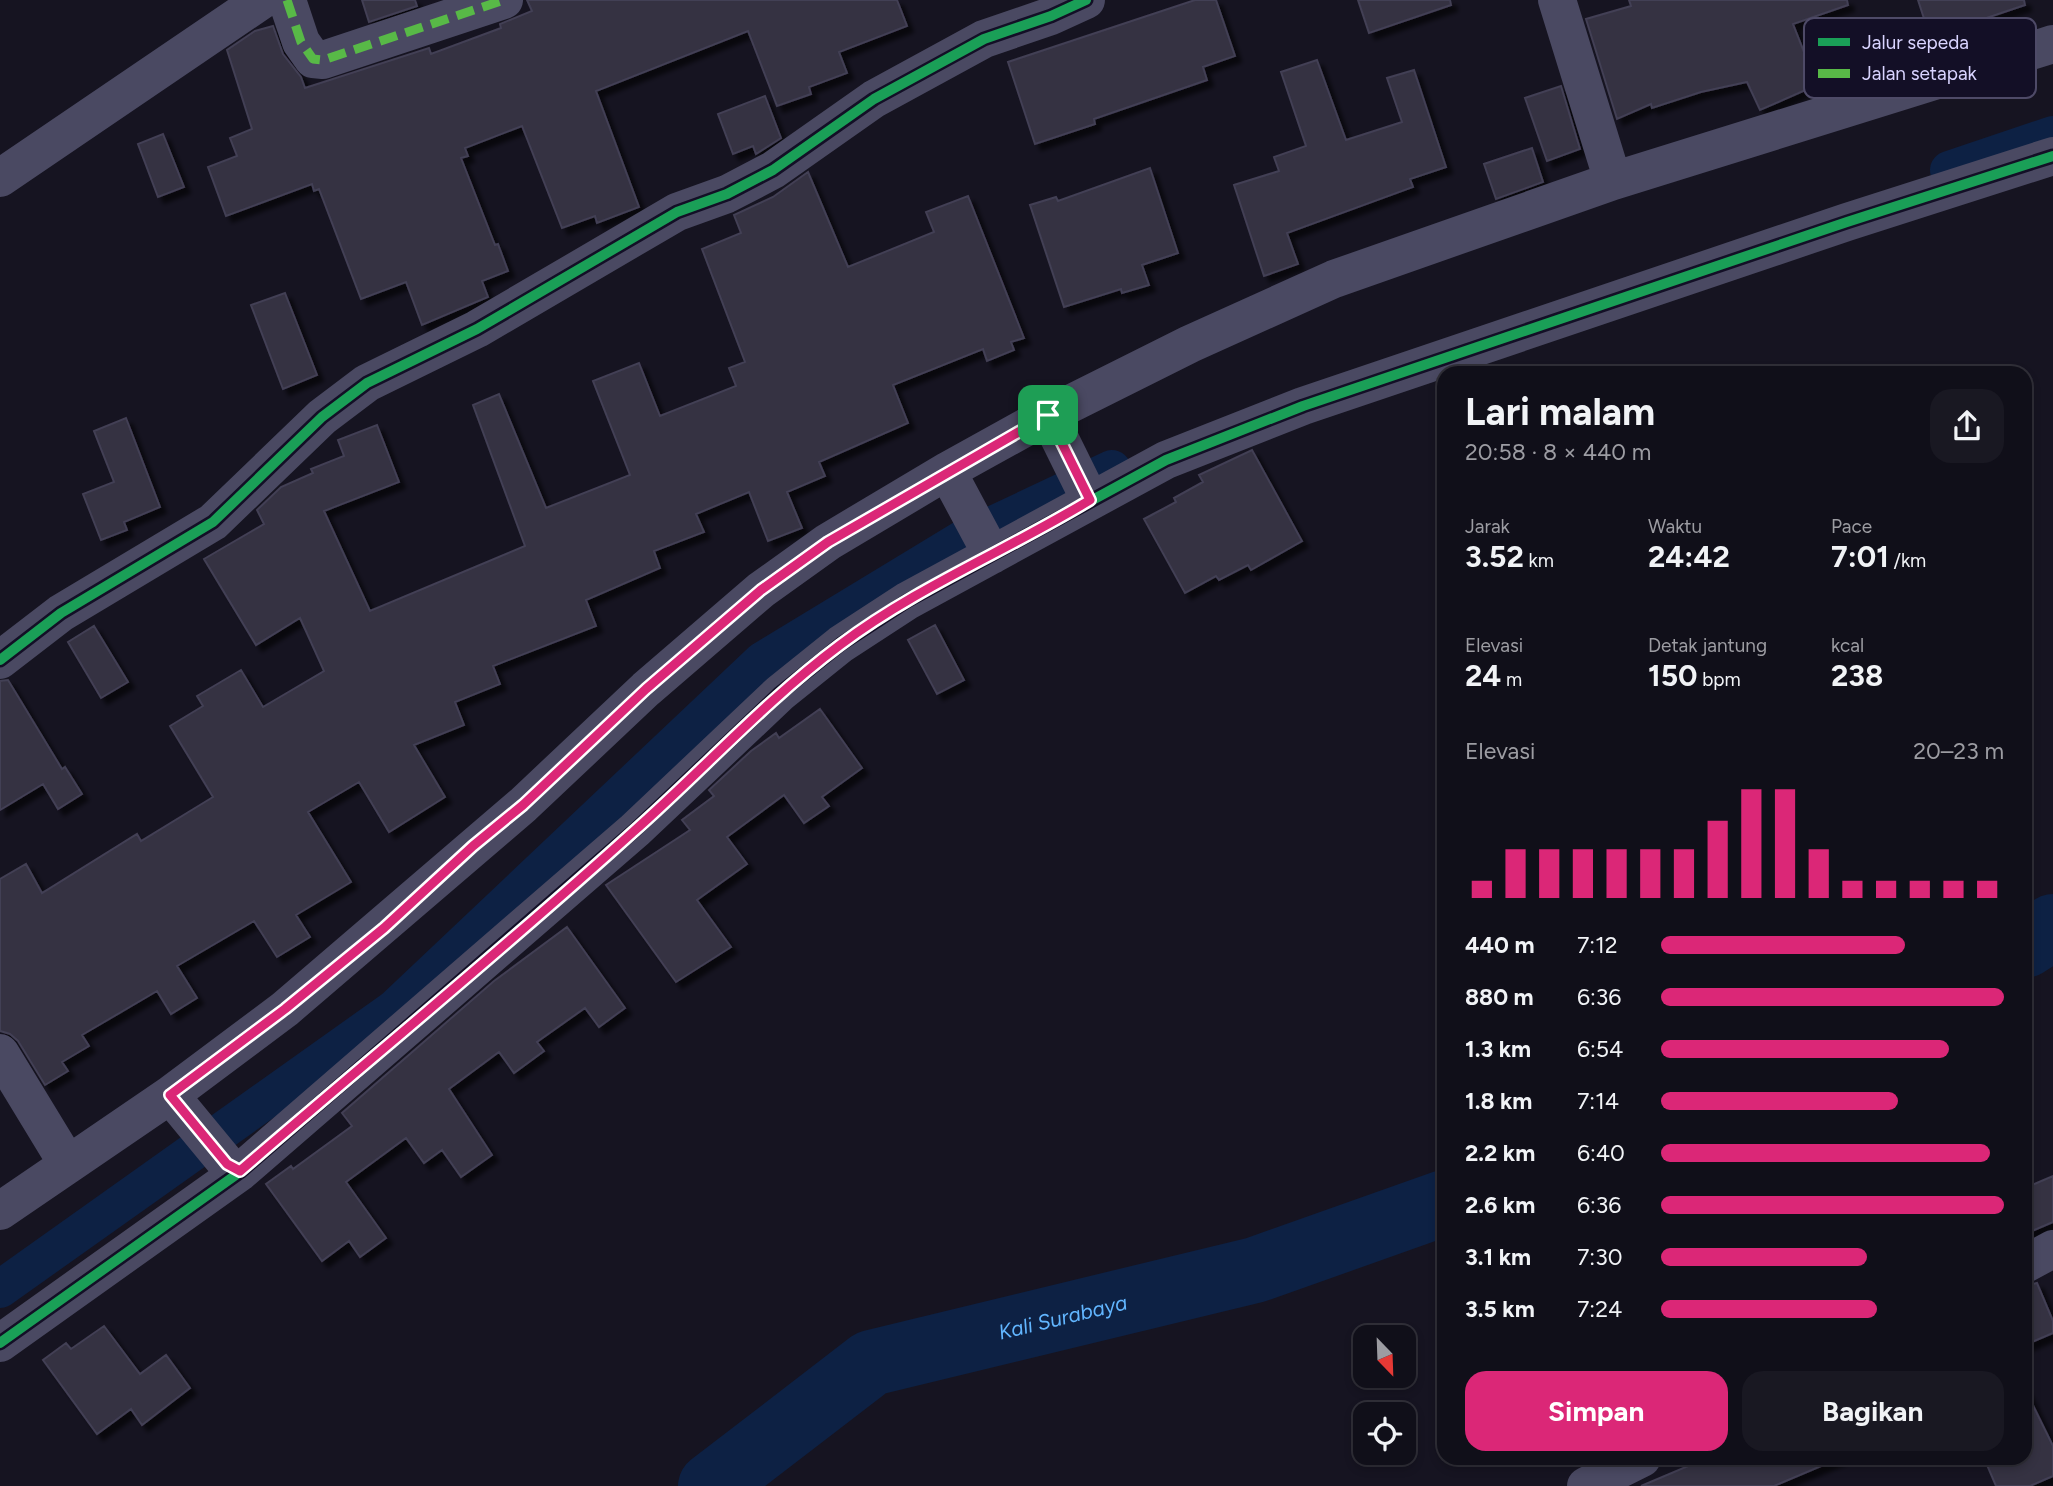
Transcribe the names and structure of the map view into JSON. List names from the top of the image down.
{
  "water": ["Kali Surabaya"],
  "legend": ["Jalur sepeda", "Jalan setapak"],
  "north": "bottom right",
  "page": {
    "heading": ["Lari malam", "20:58 · 8 × 440 m"],
    "stats": [
      ["Jarak", "3.52 km"],
      ["Waktu", "24:42"],
      ["Pace", "7:01 /km"],
      ["Elevasi", "24 m"],
      ["Detak jantung", "150 bpm"],
      ["kcal", "238"]
    ],
    "chart": ["Elevasi", "20–23 m"],
    "list": [
      {
        "name": "440 m",
        "note": "7:12"
      },
      {
        "name": "880 m",
        "note": "6:36"
      },
      {
        "name": "1.3 km",
        "note": "6:54"
      },
      {
        "name": "1.8 km",
        "note": "7:14"
      },
      {
        "name": "2.2 km",
        "note": "6:40"
      },
      {
        "name": "2.6 km",
        "note": "6:36"
      },
      {
        "name": "3.1 km",
        "note": "7:30"
      },
      {
        "name": "3.5 km",
        "note": "7:24"
      }
    ],
    "buttons": ["Simpan", "Bagikan"]
  }
}
